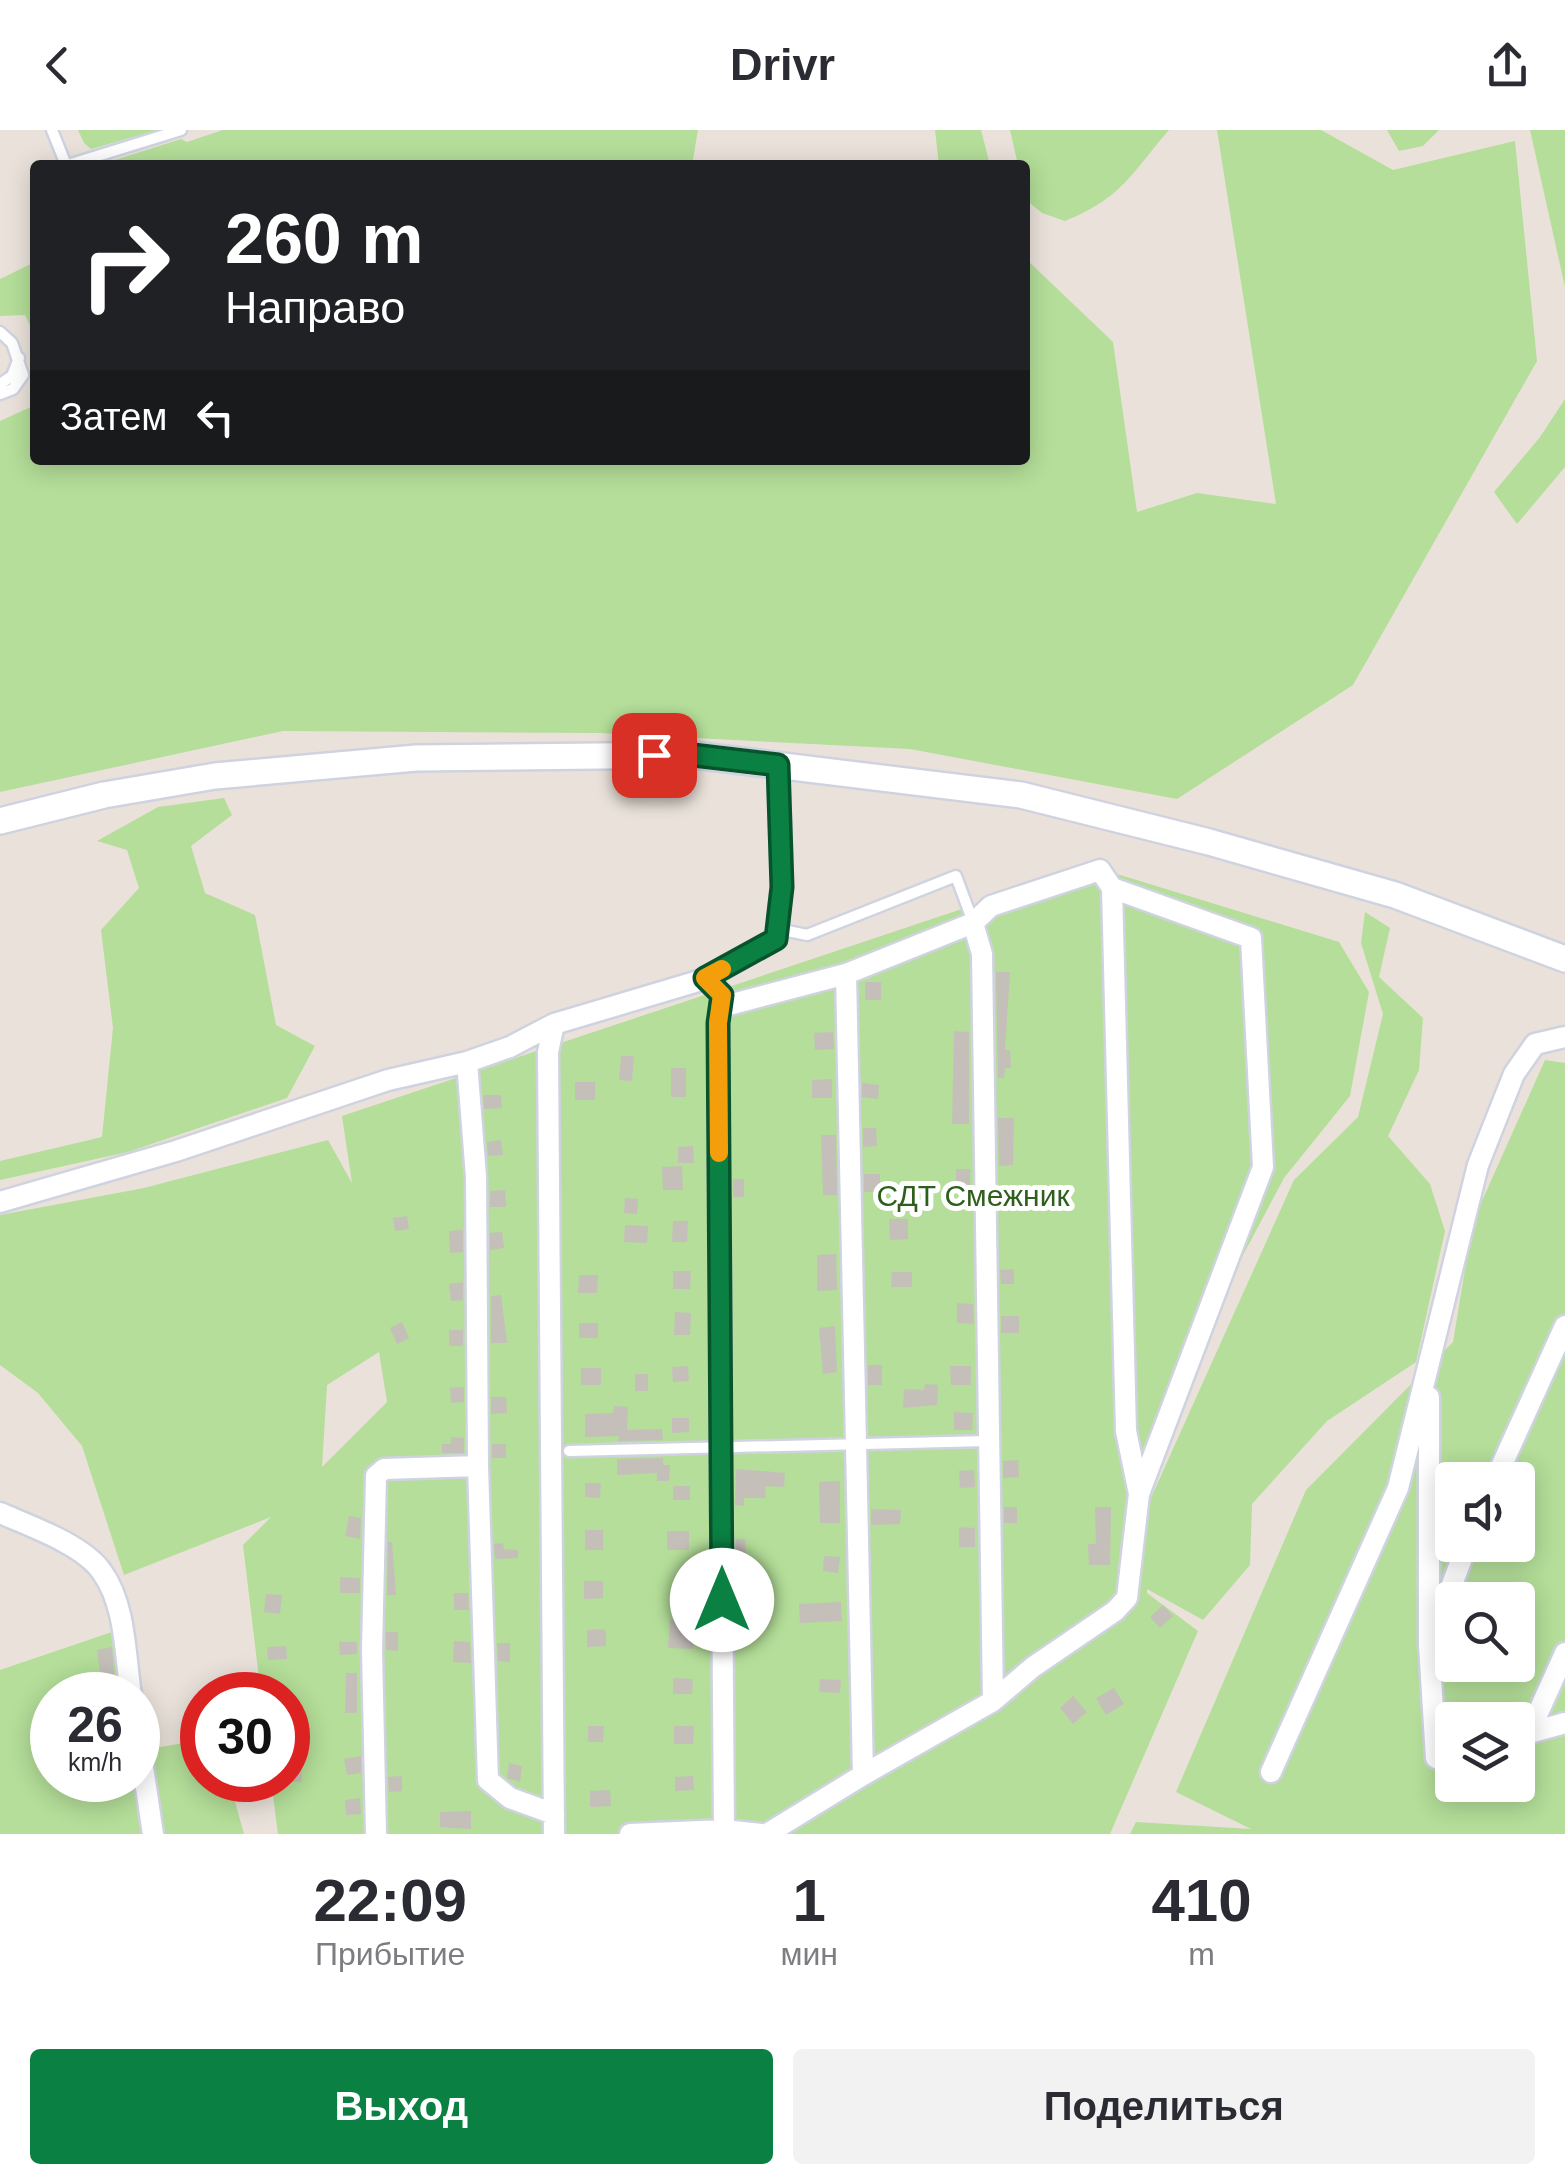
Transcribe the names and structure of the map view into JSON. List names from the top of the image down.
{
  "parks": ["СДТ Смежник"],
  "page": {
    "header": "Drivr",
    "turn": ["260 m", "Направо"],
    "then": "Затем",
    "speed": "26 km/h",
    "limit": "30",
    "eta": [
      "22:09",
      "Прибытие",
      "1",
      "мин",
      "410",
      "m"
    ],
    "buttons": ["Выход", "Поделиться"]
  }
}
